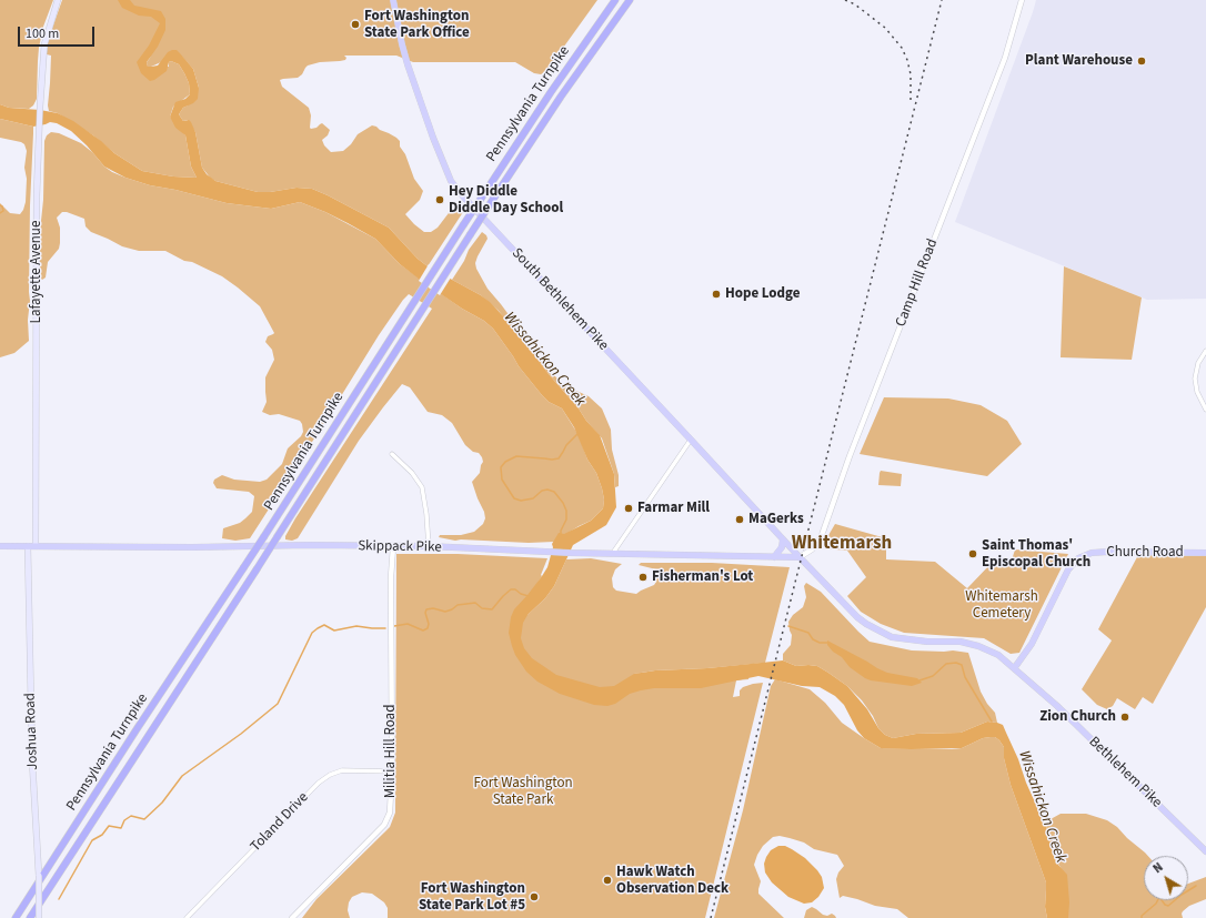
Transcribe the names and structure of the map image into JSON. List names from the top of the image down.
{
  "streets": {
    "highway": ["Pennsylvania Turnpike"],
    "main road": [
      "Lafayette Avenue",
      "South Bethlehem Pike",
      "Skippack Pike",
      "Church Road",
      "Joshua Road",
      "Bethlehem Pike"
    ],
    "street": ["Camp Hill Road", "Militia Hill Road", "Toland Drive"]
  },
  "crossings": [
    ["Lafayette Avenue", "Skippack Pike"],
    ["Camp Hill Road", "South Bethlehem Pike"],
    ["Camp Hill Road", "Skippack Pike"],
    ["Camp Hill Road", "Bethlehem Pike"],
    ["South Bethlehem Pike", "Skippack Pike"],
    ["South Bethlehem Pike", "Bethlehem Pike"],
    ["Skippack Pike", "Joshua Road"],
    ["Skippack Pike", "Militia Hill Road"],
    ["Skippack Pike", "Bethlehem Pike"],
    ["Church Road", "Bethlehem Pike"],
    ["Militia Hill Road", "Toland Drive"]
  ],
  "districts": ["Whitemarsh"],
  "water": ["Wissahickon Creek"],
  "parks": ["Whitemarsh Cemetery", "Fort Washington State Park"],
  "places": [
    "Fort Washington State Park Office",
    "Plant Warehouse",
    "Hey Diddle Diddle Day School",
    "Hope Lodge",
    "Farmar Mill",
    "MaGerks",
    "Saint Thomas' Episcopal Church",
    "Fisherman's Lot",
    "Zion Church",
    "Hawk Watch Observation Deck",
    "Fort Washington State Park Lot #5"
  ],
  "scale_bar": "100 m",
  "north": "top left"
}
